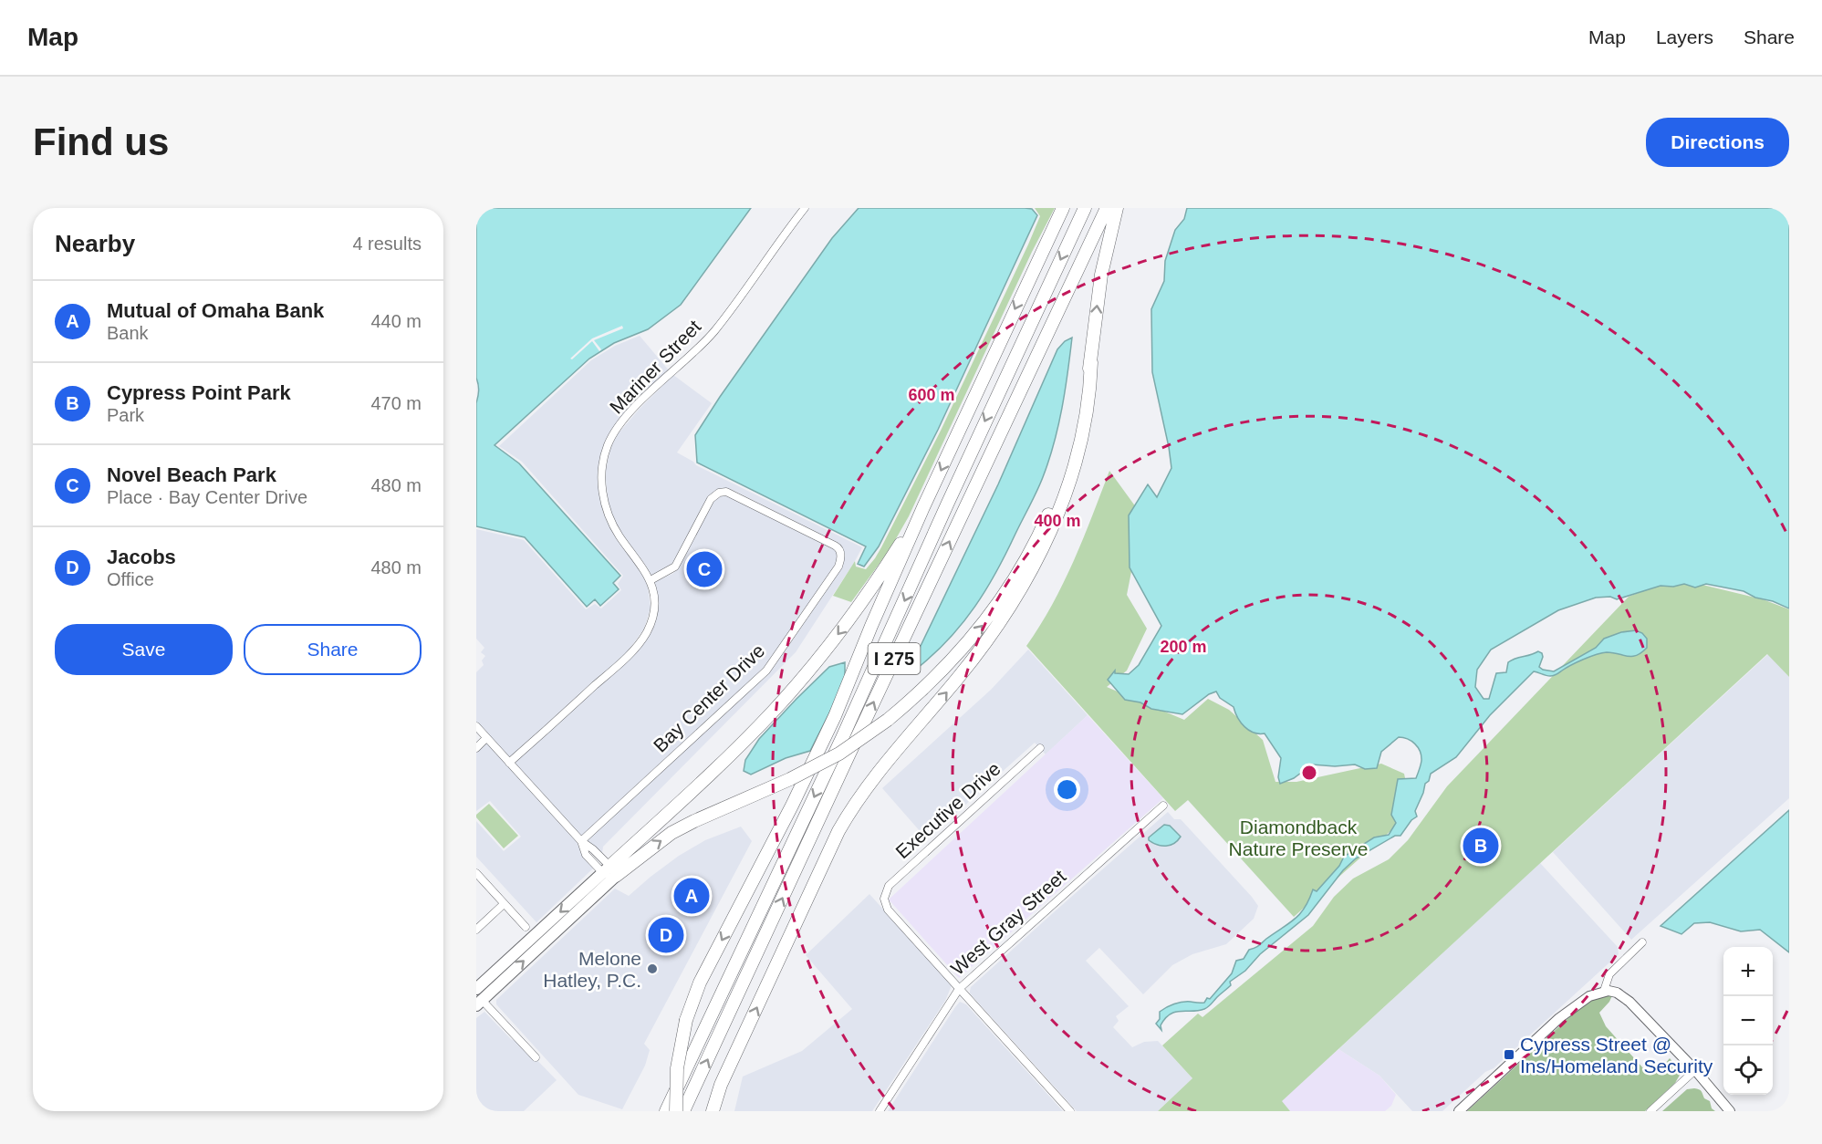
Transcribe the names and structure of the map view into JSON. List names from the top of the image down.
{
  "streets": {
    "highway": ["I 275"],
    "street": [
      "Mariner Street",
      "Bay Center Drive",
      "Executive Drive",
      "West Gray Street"
    ]
  },
  "crossings": [
    ["Mariner Street", "Bay Center Drive"],
    ["Executive Drive", "West Gray Street"]
  ],
  "parks": ["Diamondback Nature Preserve"],
  "places": {
    "other": ["Melone Hatley, P.C."],
    "transit": ["Cypress Street @ Ins/Homeland Security"]
  },
  "page": {
    "header": "Map",
    "nav": ["Map", "Layers", "Share"],
    "buttons": [
      "Directions",
      ["Save", "Share"]
    ],
    "title": "Find us",
    "heading": ["Nearby", "4 results"],
    "list": [
      {
        "mark": "A",
        "name": "Mutual of Omaha Bank",
        "note": "Bank",
        "value": "440 m"
      },
      {
        "mark": "B",
        "name": "Cypress Point Park",
        "note": "Park",
        "value": "470 m"
      },
      {
        "mark": "C",
        "name": "Novel Beach Park",
        "note": "Place · Bay Center Drive",
        "value": "480 m"
      },
      {
        "mark": "D",
        "name": "Jacobs",
        "note": "Office",
        "value": "480 m"
      }
    ],
    "pins": [
      "C",
      "B",
      "A",
      "D"
    ],
    "map_buttons": ["+", "−"]
  },
  "rings": ["600 m", "400 m", "200 m"]
}
